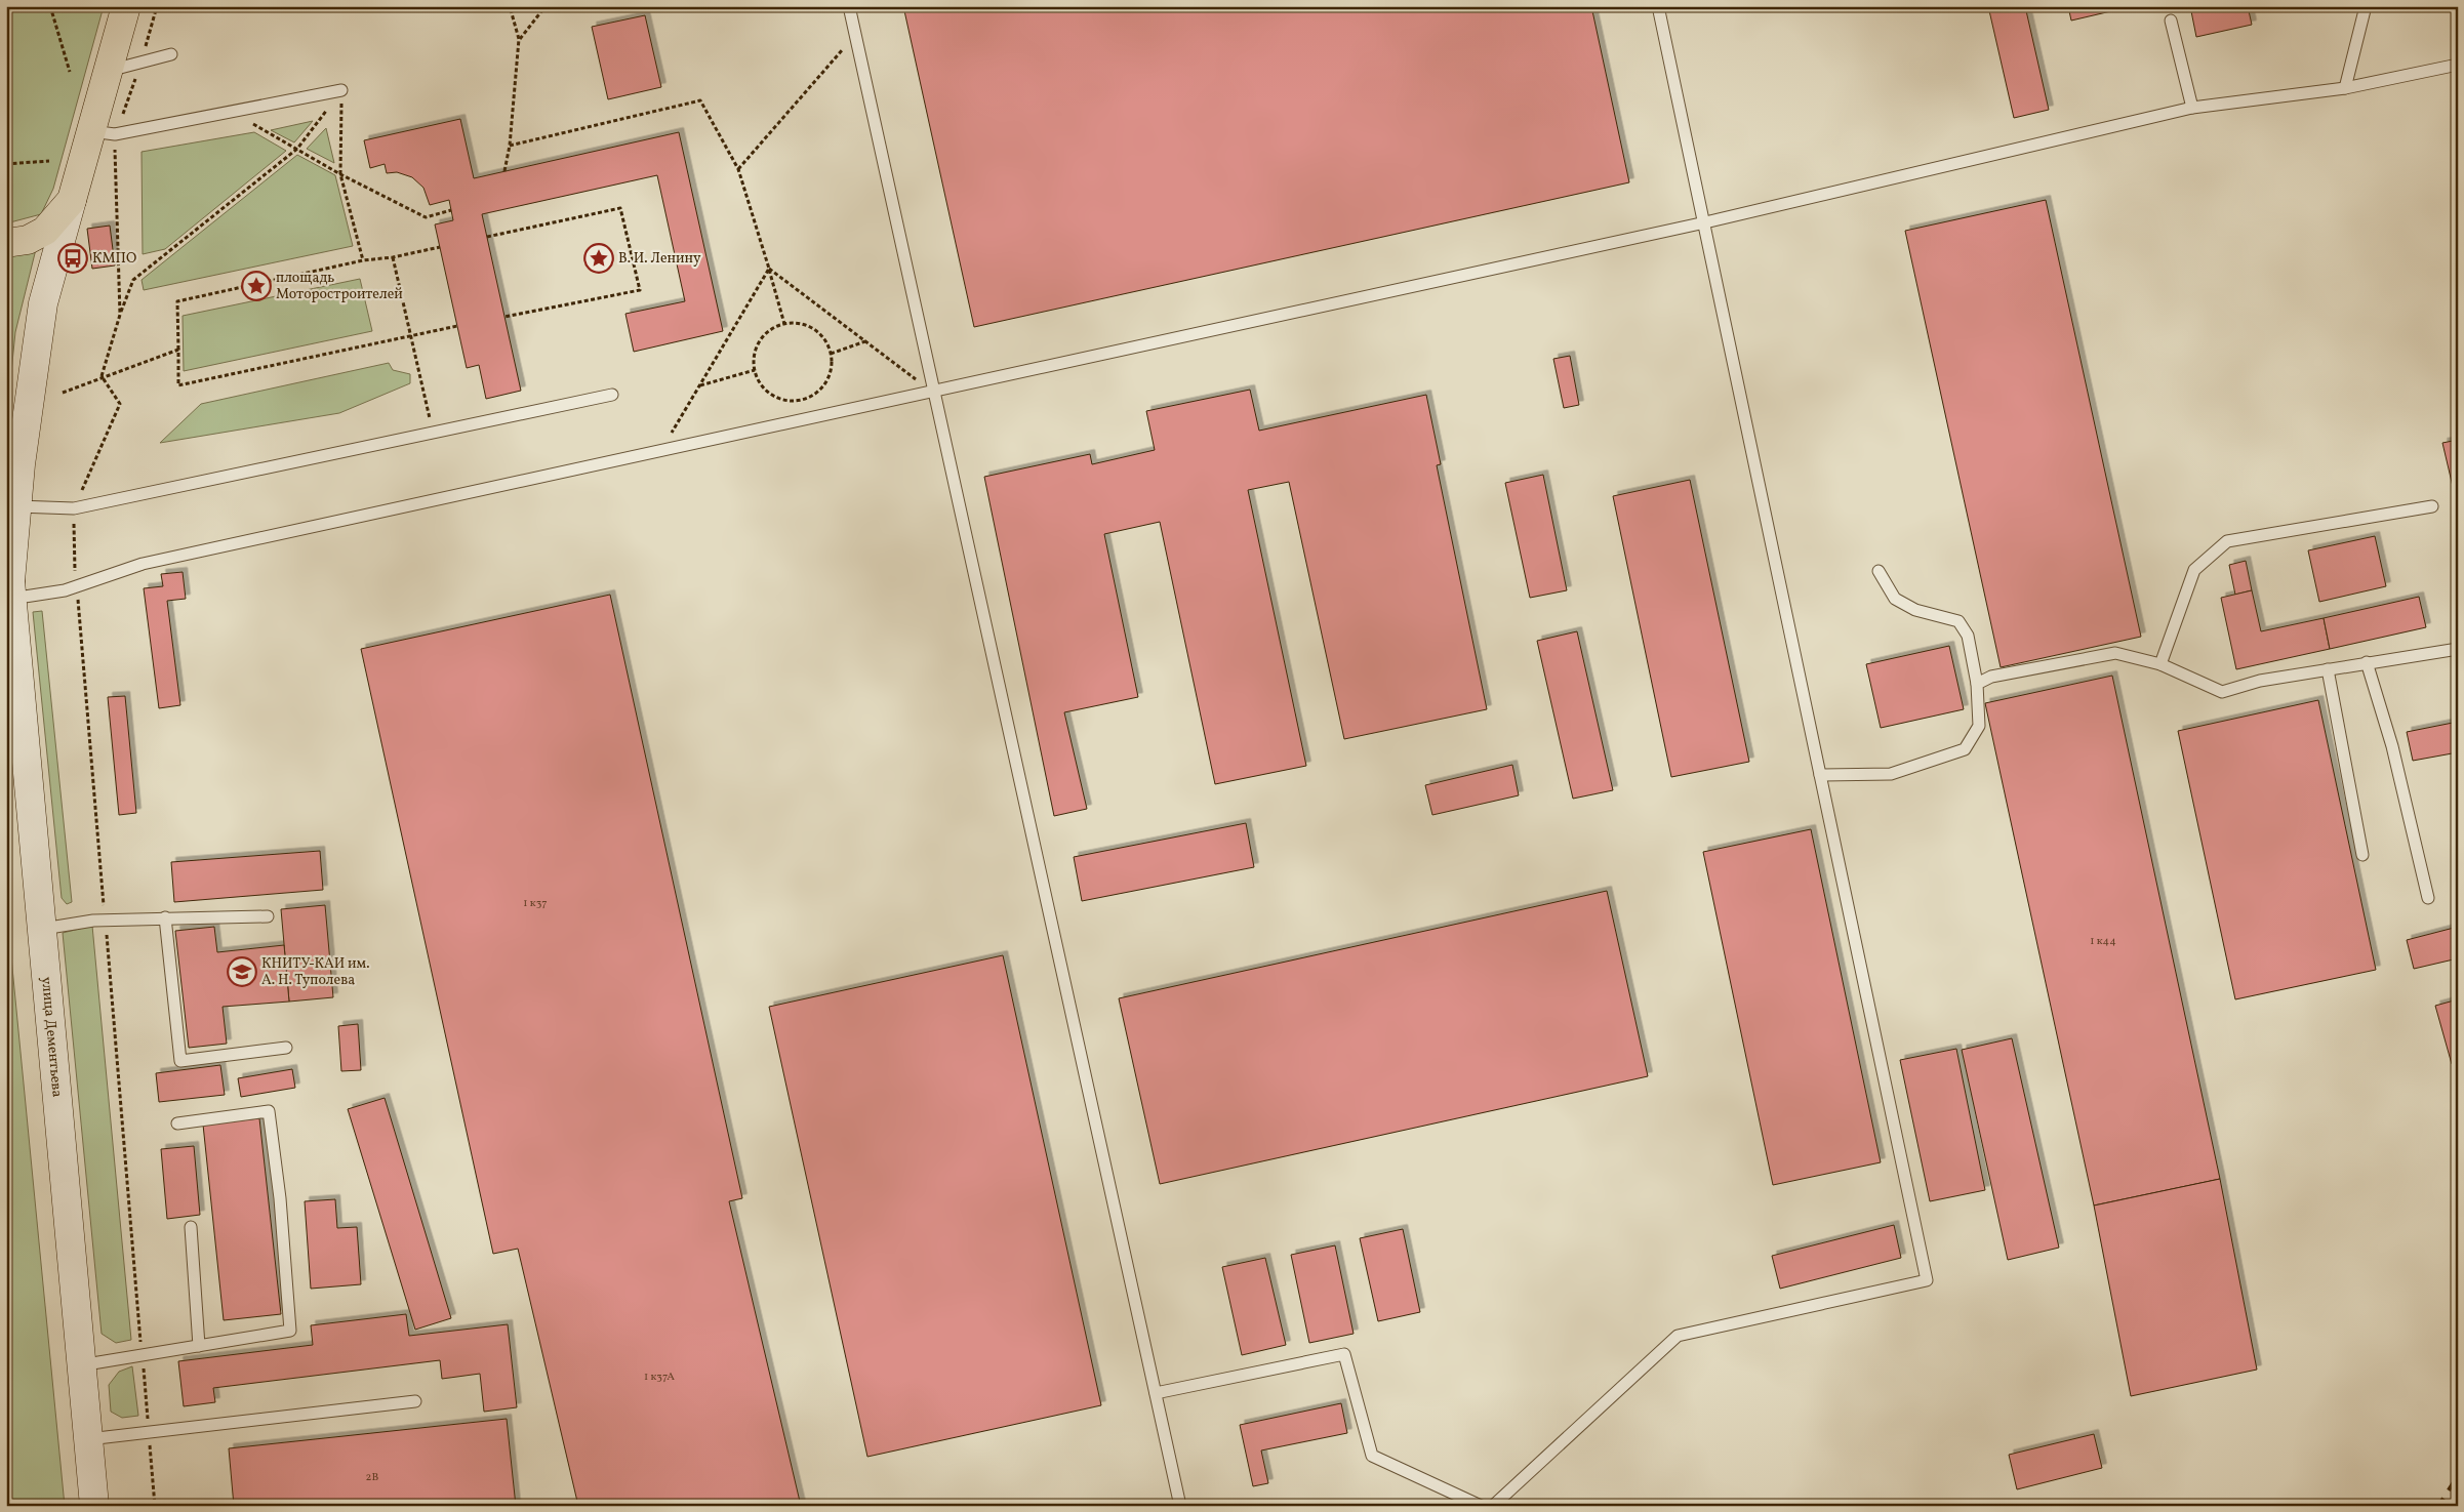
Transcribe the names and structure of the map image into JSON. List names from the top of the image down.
{
  "streets": {
    "main road": ["улица Дементьева"]
  },
  "places": {
    "bus stop": ["КМПО"],
    "place": ["В. И. Ленину", "площадь Моторостроителей"],
    "school or university": ["КНИТУ-КАИ им. А. Н. Туполева"]
  },
  "house_numbers": [
    "1 к37",
    "1 к44",
    "1 к37А",
    "2В"
  ]
}
